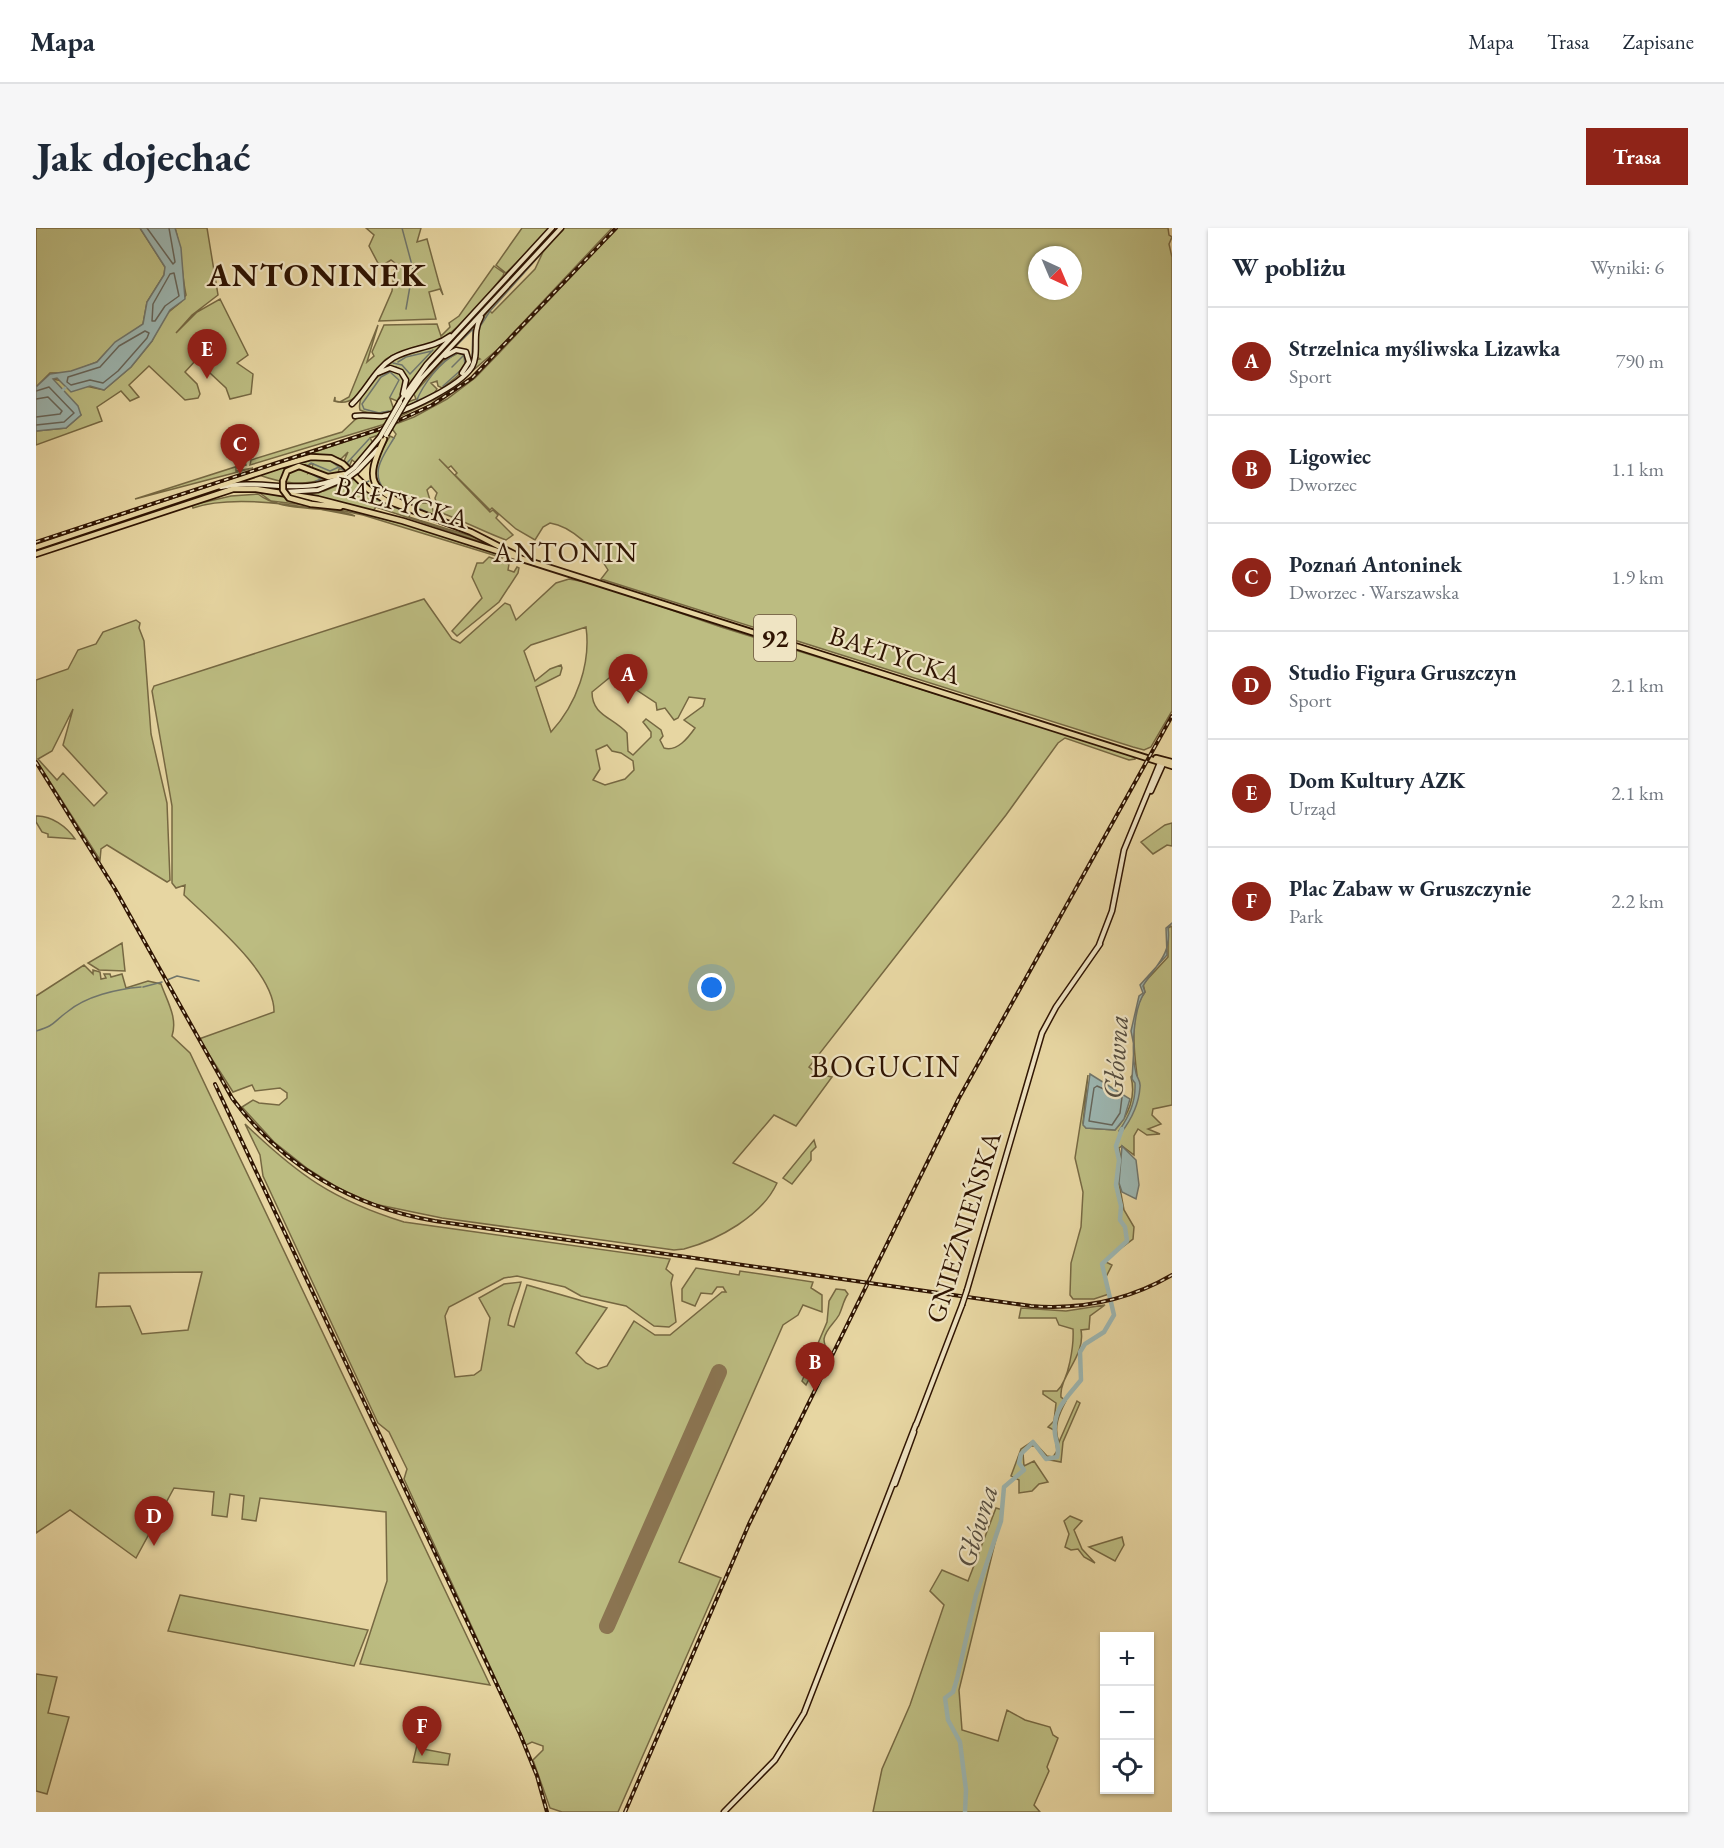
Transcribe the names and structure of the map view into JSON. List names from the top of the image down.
{
  "streets": {
    "main road": ["BAŁTYCKA", "92", "GNIEŹNIEŃSKA"]
  },
  "crossings": [
    ["BAŁTYCKA", "92"],
    ["BAŁTYCKA", "GNIEŹNIEŃSKA"]
  ],
  "districts": ["ANTONINEK", "ANTONIN", "BOGUCIN"],
  "water": ["Główna"],
  "north": "bottom right",
  "page": {
    "header": "Mapa",
    "nav": ["Mapa", "Trasa", "Zapisane"],
    "buttons": "Trasa",
    "title": "Jak dojechać",
    "heading": ["W pobliżu", "Wyniki: 6"],
    "list": [
      {
        "mark": "A",
        "name": "Strzelnica myśliwska Lizawka",
        "note": "Sport",
        "value": "790 m"
      },
      {
        "mark": "B",
        "name": "Ligowiec",
        "note": "Dworzec",
        "value": "1.1 km"
      },
      {
        "mark": "C",
        "name": "Poznań Antoninek",
        "note": "Dworzec · Warszawska",
        "value": "1.9 km"
      },
      {
        "mark": "D",
        "name": "Studio Figura Gruszczyn",
        "note": "Sport",
        "value": "2.1 km"
      },
      {
        "mark": "E",
        "name": "Dom Kultury AZK",
        "note": "Urząd",
        "value": "2.1 km"
      },
      {
        "mark": "F",
        "name": "Plac Zabaw w Gruszczynie",
        "note": "Park",
        "value": "2.2 km"
      }
    ],
    "pins": [
      "E",
      "C",
      "A",
      "B",
      "D",
      "F"
    ],
    "map_buttons": ["+", "−"]
  }
}
